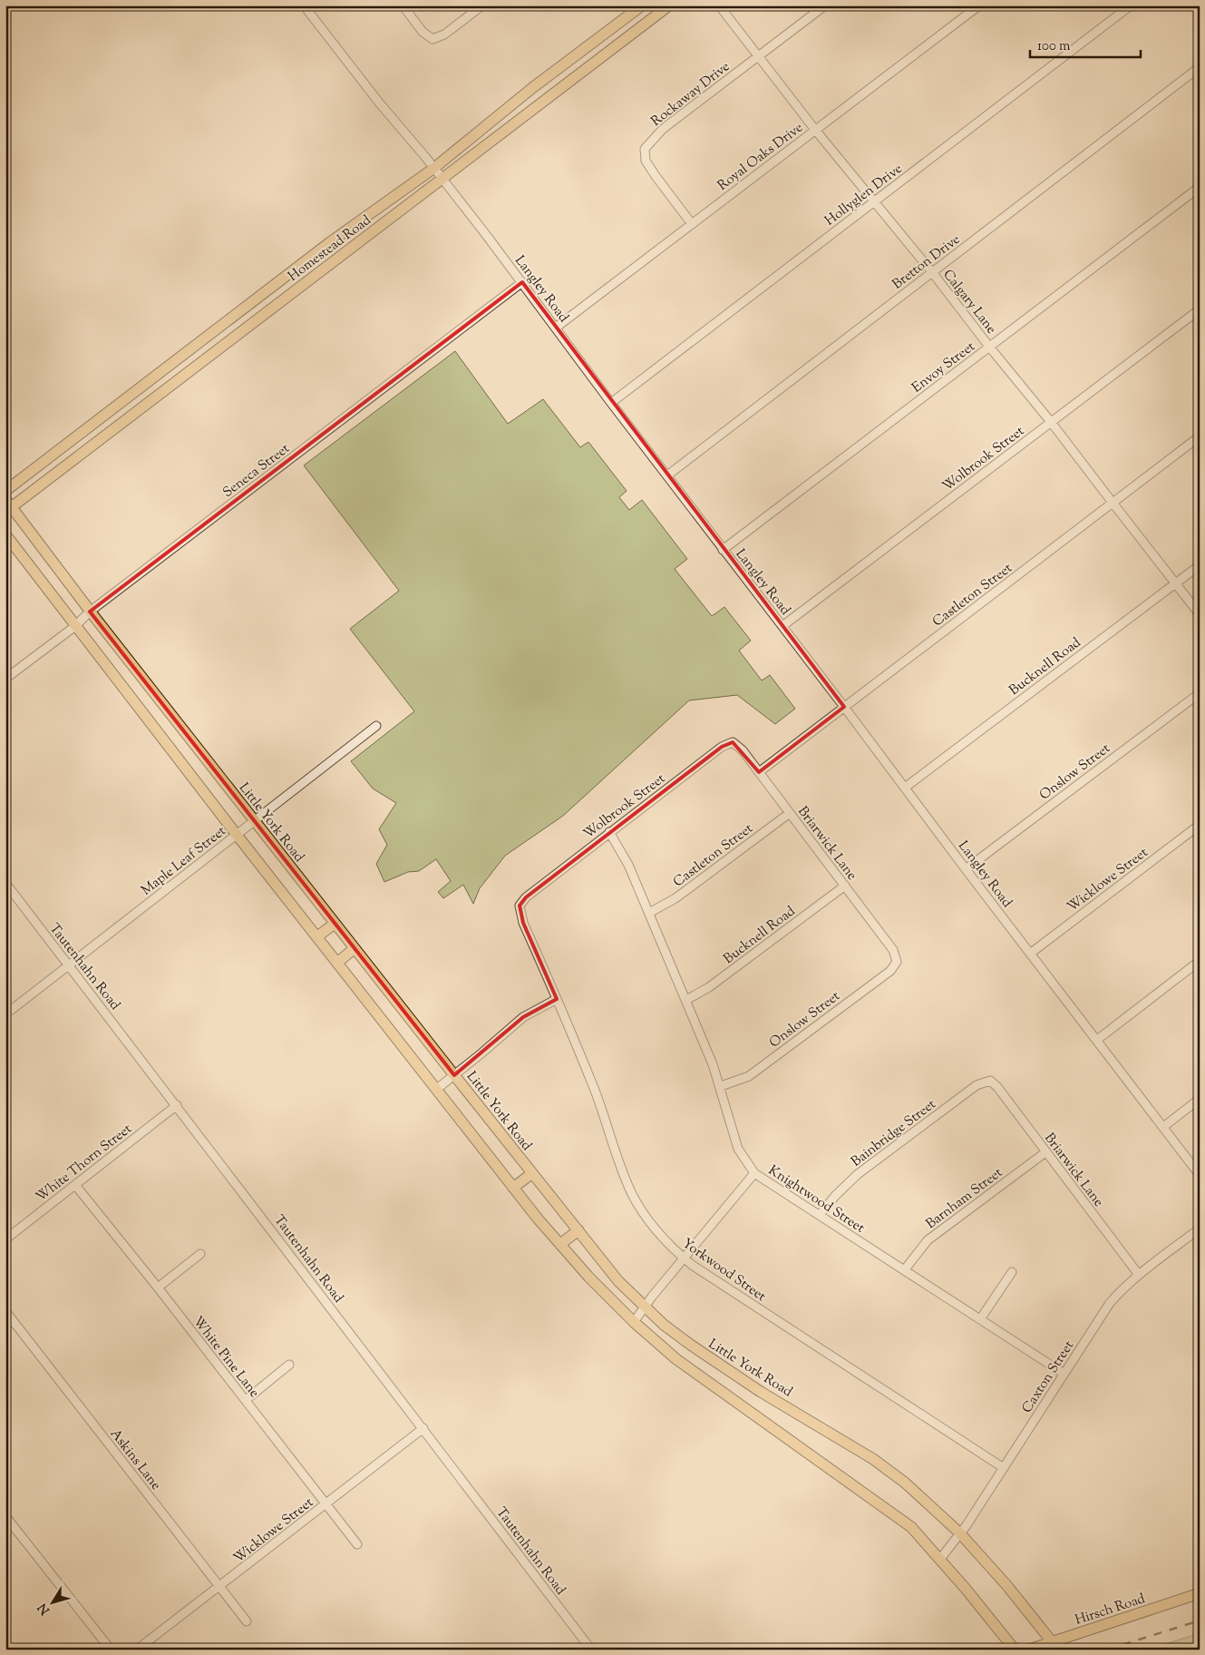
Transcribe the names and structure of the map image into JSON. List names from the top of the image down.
{
  "streets": {
    "main road": ["Homestead Road", "Little York Road", "Hirsch Road"],
    "street": [
      "Rockaway Drive",
      "Royal Oaks Drive",
      "Hollyglen Drive",
      "Bretton Drive",
      "Langley Road",
      "Calgary Lane",
      "Envoy Street",
      "Wolbrook Street",
      "Seneca Street",
      "Castleton Street",
      "Bucknell Road",
      "Onslow Street",
      "Briarwick Lane",
      "Maple Leaf Street",
      "Wicklowe Street",
      "Tautenhahn Road",
      "Bainbridge Street",
      "White Thorn Street",
      "Barnham Street",
      "Knightwood Street",
      "Yorkwood Street",
      "White Pine Lane",
      "Caxton Street",
      "Askins Lane"
    ]
  },
  "crossings": [
    ["Rockaway Drive", "Royal Oaks Drive"],
    ["Rockaway Drive", "Calgary Lane"],
    ["Royal Oaks Drive", "Langley Road"],
    ["Royal Oaks Drive", "Calgary Lane"],
    ["Hollyglen Drive", "Langley Road"],
    ["Hollyglen Drive", "Calgary Lane"],
    ["Homestead Road", "Langley Road"],
    ["Homestead Road", "Little York Road"],
    ["Bretton Drive", "Langley Road"],
    ["Bretton Drive", "Calgary Lane"],
    ["Langley Road", "Envoy Street"],
    ["Langley Road", "Wolbrook Street"],
    ["Langley Road", "Seneca Street"],
    ["Langley Road", "Castleton Street"],
    ["Langley Road", "Bucknell Road"],
    ["Langley Road", "Onslow Street"],
    ["Langley Road", "Wicklowe Street"],
    ["Calgary Lane", "Envoy Street"],
    ["Calgary Lane", "Wolbrook Street"],
    ["Calgary Lane", "Castleton Street"],
    ["Calgary Lane", "Bucknell Road"],
    ["Wolbrook Street", "Briarwick Lane"],
    ["Wolbrook Street", "Knightwood Street"],
    ["Wolbrook Street", "Yorkwood Street"],
    ["Seneca Street", "Little York Road"],
    ["Castleton Street", "Briarwick Lane"],
    ["Castleton Street", "Knightwood Street"],
    ["Bucknell Road", "Briarwick Lane"],
    ["Bucknell Road", "Knightwood Street"],
    ["Onslow Street", "Briarwick Lane"],
    ["Onslow Street", "Knightwood Street"],
    ["Little York Road", "Maple Leaf Street"],
    ["Little York Road", "Caxton Street"],
    ["Little York Road", "Hirsch Road"],
    ["Briarwick Lane", "Bainbridge Street"],
    ["Briarwick Lane", "Barnham Street"],
    ["Briarwick Lane", "Caxton Street"],
    ["Maple Leaf Street", "Tautenhahn Road"],
    ["Wicklowe Street", "Tautenhahn Road"],
    ["Wicklowe Street", "White Pine Lane"],
    ["Wicklowe Street", "Askins Lane"],
    ["Tautenhahn Road", "White Thorn Street"],
    ["Bainbridge Street", "Knightwood Street"],
    ["White Thorn Street", "White Pine Lane"],
    ["Barnham Street", "Knightwood Street"],
    ["Knightwood Street", "Caxton Street"],
    ["Yorkwood Street", "Caxton Street"]
  ],
  "scale_bar": "100 m",
  "north": "bottom left"
}
